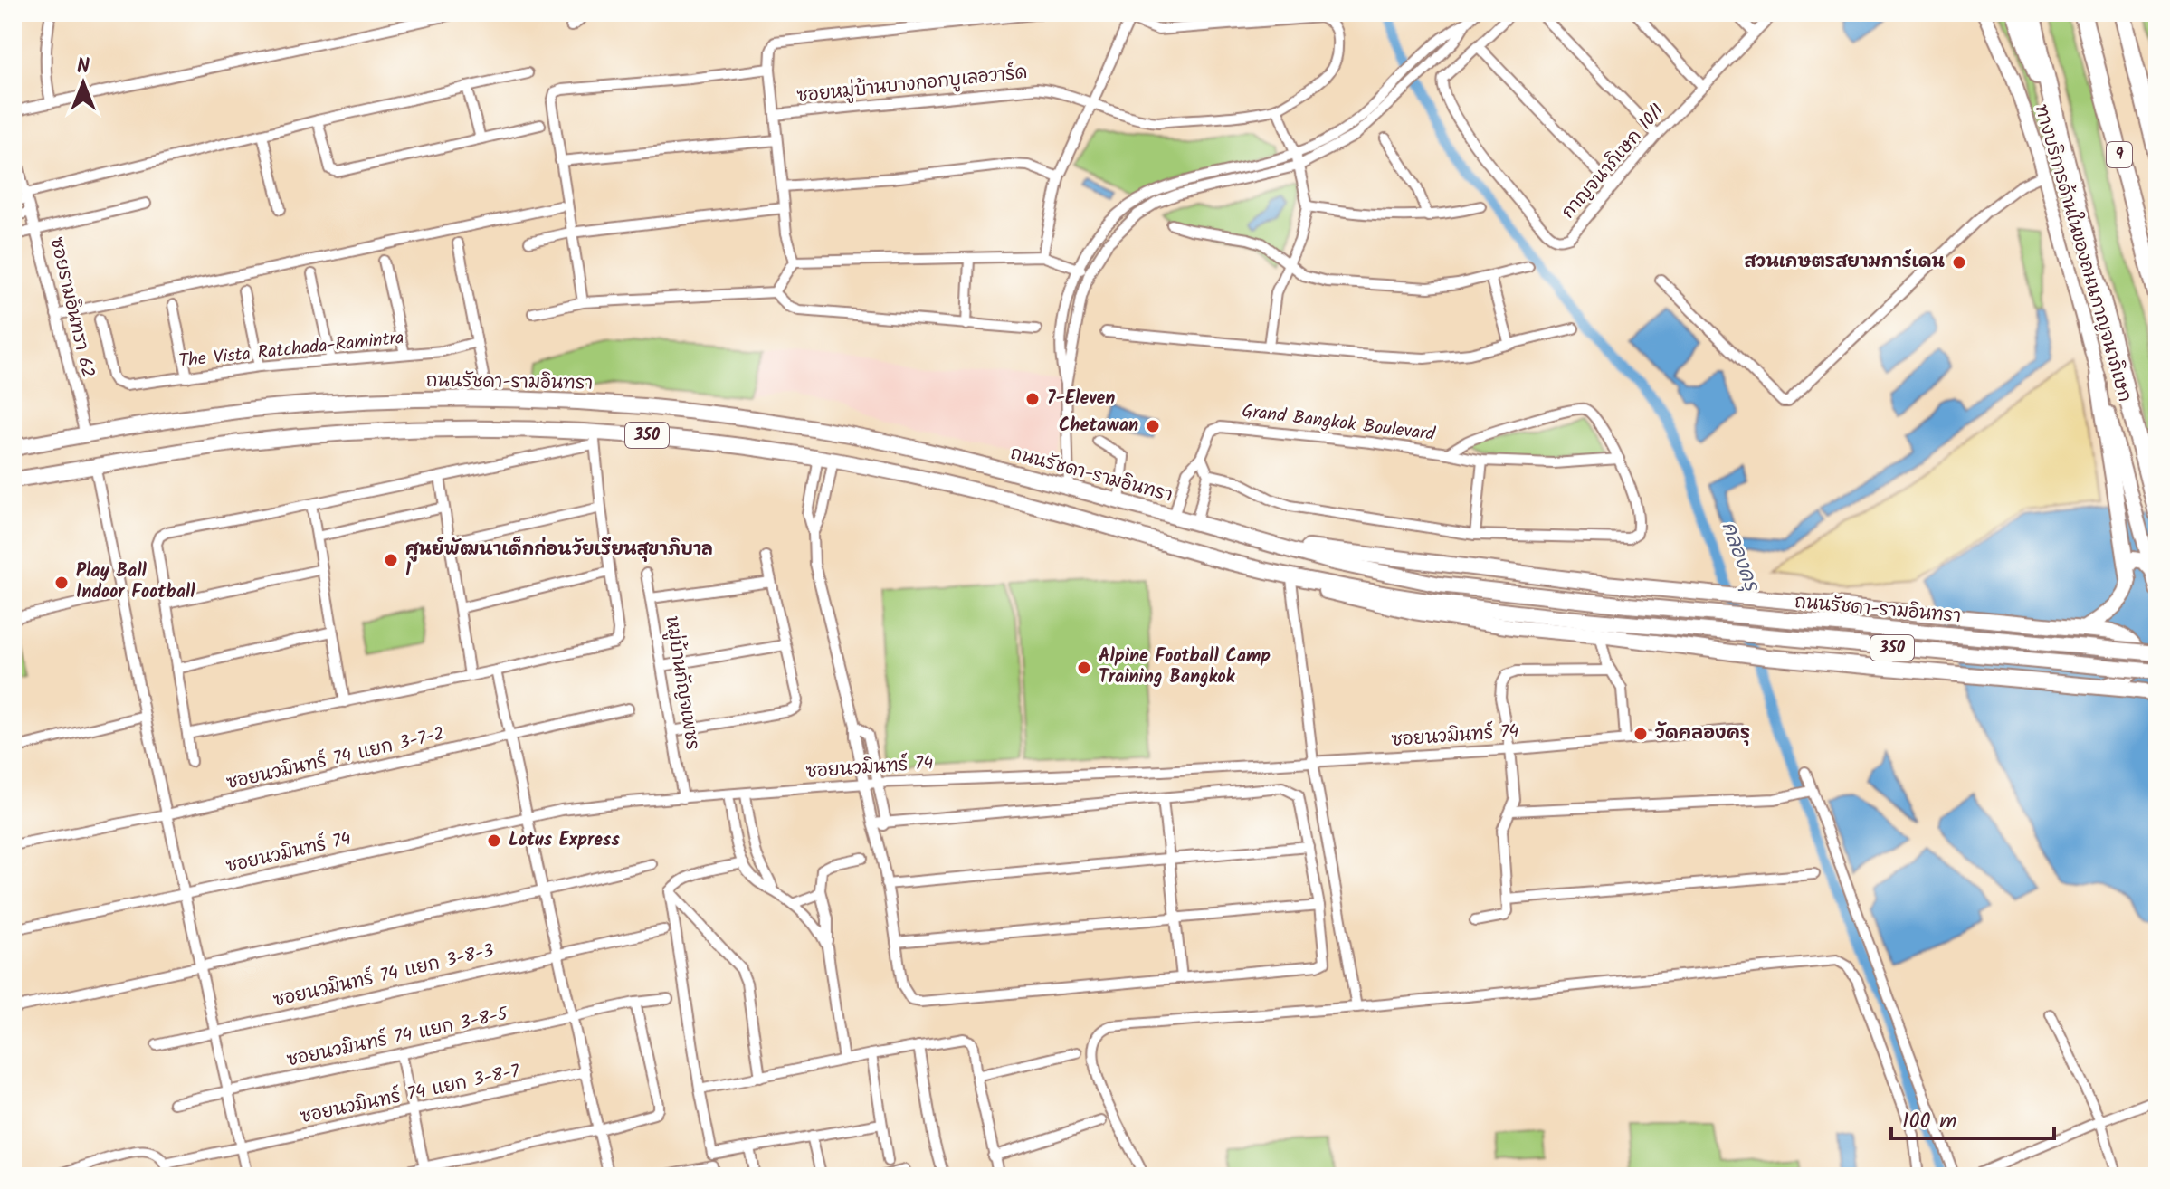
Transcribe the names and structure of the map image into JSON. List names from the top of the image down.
{
  "streets": {
    "highway": ["9"],
    "main road": ["ทางบริการด้านในของถนนกาญจนาภิเษก", "ถนนรัชดา-รามอินทรา", "350"],
    "street": [
      "ซอยหมู่บ้านบางกอกบูเลอวาร์ด",
      "กาญจนาภิเษก 10/1",
      "ซอยรามอินทรา 62",
      "The Vista Ratchada-Ramintra",
      "Grand Bangkok Boulevard",
      "หมู่บ้านกัญจเพชร",
      "ซอยนวมินทร์ 74",
      "ซอยนวมินทร์ 74 แยก 3-7-2",
      "ซอยนวมินทร์ 74 แยก 3-8-3",
      "ซอยนวมินทร์ 74 แยก 3-8-5",
      "ซอยนวมินทร์ 74 แยก 3-8-7"
    ]
  },
  "crossings": [
    ["ซอยรามอินทรา 62", "ถนนรัชดา-รามอินทรา"],
    ["ถนนรัชดา-รามอินทรา", "Grand Bangkok Boulevard"],
    ["หมู่บ้านกัญจเพชร", "ซอยนวมินทร์ 74"]
  ],
  "water": ["คลองครุ"],
  "places": [
    "สวนเกษตรสยามการ์เดน",
    "7-Eleven",
    "Chetawan",
    "ศูนย์พัฒนาเด็กก่อนวัยเรียนสุขาภิบาล 1",
    "Play Ball Indoor Football",
    "Alpine Football Camp Training Bangkok",
    "วัดคลองครุ",
    "Lotus Express"
  ],
  "scale_bar": "100 m",
  "north": "top"
}
